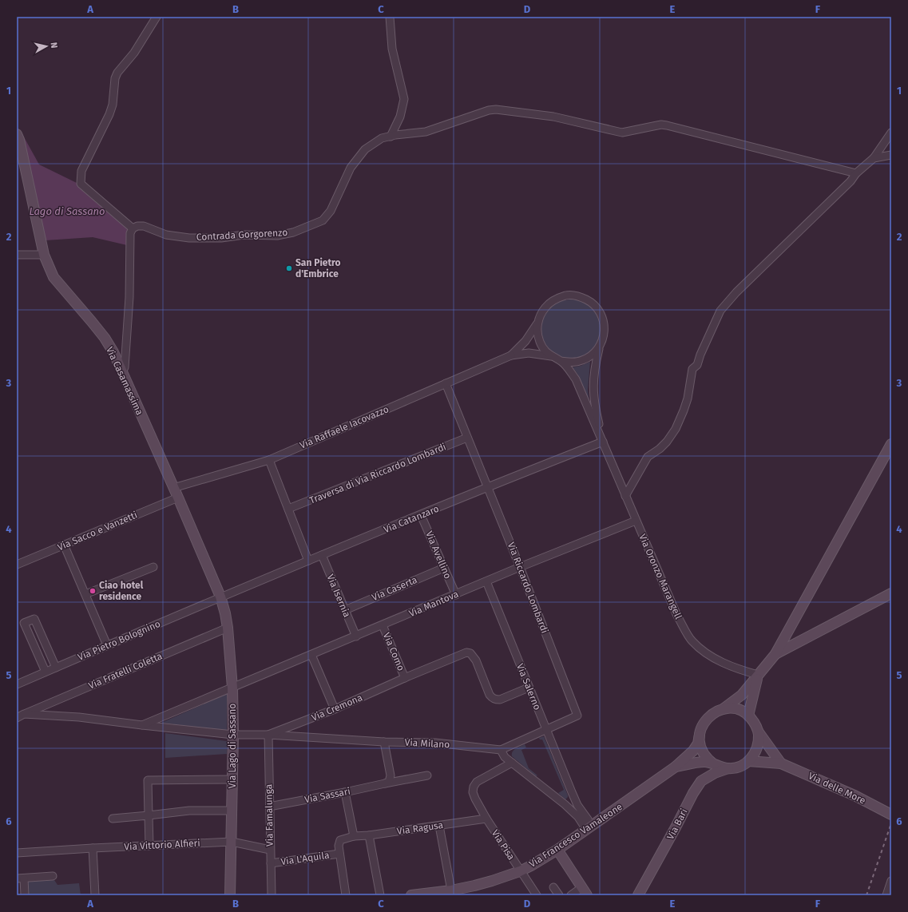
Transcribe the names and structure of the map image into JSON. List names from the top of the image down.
{
  "streets": {
    "main road": [
      "Via Casamassima",
      "Via Lago di Sassano",
      "Via delle More",
      "Via Bari",
      "Via Francesco Vamaleone"
    ],
    "street": [
      "Contrada Gorgorenzo",
      "Via Raffaele Iacovazzo",
      "Traversa di Via Riccardo Lombardi",
      "Via Catanzaro",
      "Via Sacco e Vanzetti",
      "Via Avellino",
      "Via Oronzo Marangell",
      "Via Riccardo Lombardi",
      "Via Caserta",
      "Via Isernia",
      "Via Mantova",
      "Via Pietro Bolognino",
      "Via Como",
      "Via Fratelli Coletta",
      "Via Salerno",
      "Via Cremona",
      "Via Milano",
      "Via Sassari",
      "Via Famalunga",
      "Via Ragusa",
      "Via Vittorio Alfieri",
      "Via Pisa",
      "Via L'Aquila"
    ]
  },
  "crossings": [
    ["Via Casamassima", "Via Raffaele Iacovazzo"],
    ["Via Casamassima", "Via Catanzaro"],
    ["Via Casamassima", "Via Sacco e Vanzetti"],
    ["Via Casamassima", "Via Pietro Bolognino"],
    ["Via Casamassima", "Via Lago di Sassano"],
    ["Via Raffaele Iacovazzo", "Via Riccardo Lombardi"],
    ["Traversa di Via Riccardo Lombardi", "Via Riccardo Lombardi"],
    ["Via Catanzaro", "Via Avellino"],
    ["Via Catanzaro", "Via Oronzo Marangell"],
    ["Via Catanzaro", "Via Riccardo Lombardi"],
    ["Via Catanzaro", "Via Isernia"],
    ["Via Catanzaro", "Via Pietro Bolognino"],
    ["Via Catanzaro", "Via Lago di Sassano"],
    ["Via Avellino", "Via Caserta"],
    ["Via Avellino", "Via Mantova"],
    ["Via Oronzo Marangell", "Via Mantova"],
    ["Via Riccardo Lombardi", "Via Mantova"],
    ["Via Riccardo Lombardi", "Via Salerno"],
    ["Via Riccardo Lombardi", "Via Milano"],
    ["Via Caserta", "Via Isernia"],
    ["Via Isernia", "Via Mantova"],
    ["Via Mantova", "Via Como"],
    ["Via Mantova", "Via Salerno"],
    ["Via Mantova", "Via Milano"],
    ["Via Mantova", "Via Lago di Sassano"],
    ["Via Pietro Bolognino", "Via Lago di Sassano"],
    ["Via Como", "Via Cremona"],
    ["Via Fratelli Coletta", "Via Milano"],
    ["Via Fratelli Coletta", "Via Lago di Sassano"],
    ["Via Salerno", "Via Cremona"],
    ["Via Salerno", "Via Francesco Vamaleone"],
    ["Via Cremona", "Via Milano"],
    ["Via Cremona", "Via Famalunga"],
    ["Via Milano", "Via Lago di Sassano"],
    ["Via Milano", "Via Famalunga"],
    ["Via Lago di Sassano", "Via Vittorio Alfieri"],
    ["Via Sassari", "Via Famalunga"],
    ["Via Famalunga", "Via Vittorio Alfieri"],
    ["Via Famalunga", "Via L'Aquila"],
    ["Via Bari", "Via Francesco Vamaleone"],
    ["Via Ragusa", "Via Pisa"],
    ["Via Ragusa", "Via L'Aquila"],
    ["Via Francesco Vamaleone", "Via Pisa"]
  ],
  "water": ["Lago di Sassano"],
  "places": ["San Pietro d'Embrice", "Ciao hotel residence"],
  "north": "right",
  "grid": {
    "columns": [
      "A",
      "B",
      "C",
      "D",
      "E",
      "F"
    ],
    "rows": [
      "1",
      "2",
      "3",
      "4",
      "5",
      "6"
    ]
  }
}
